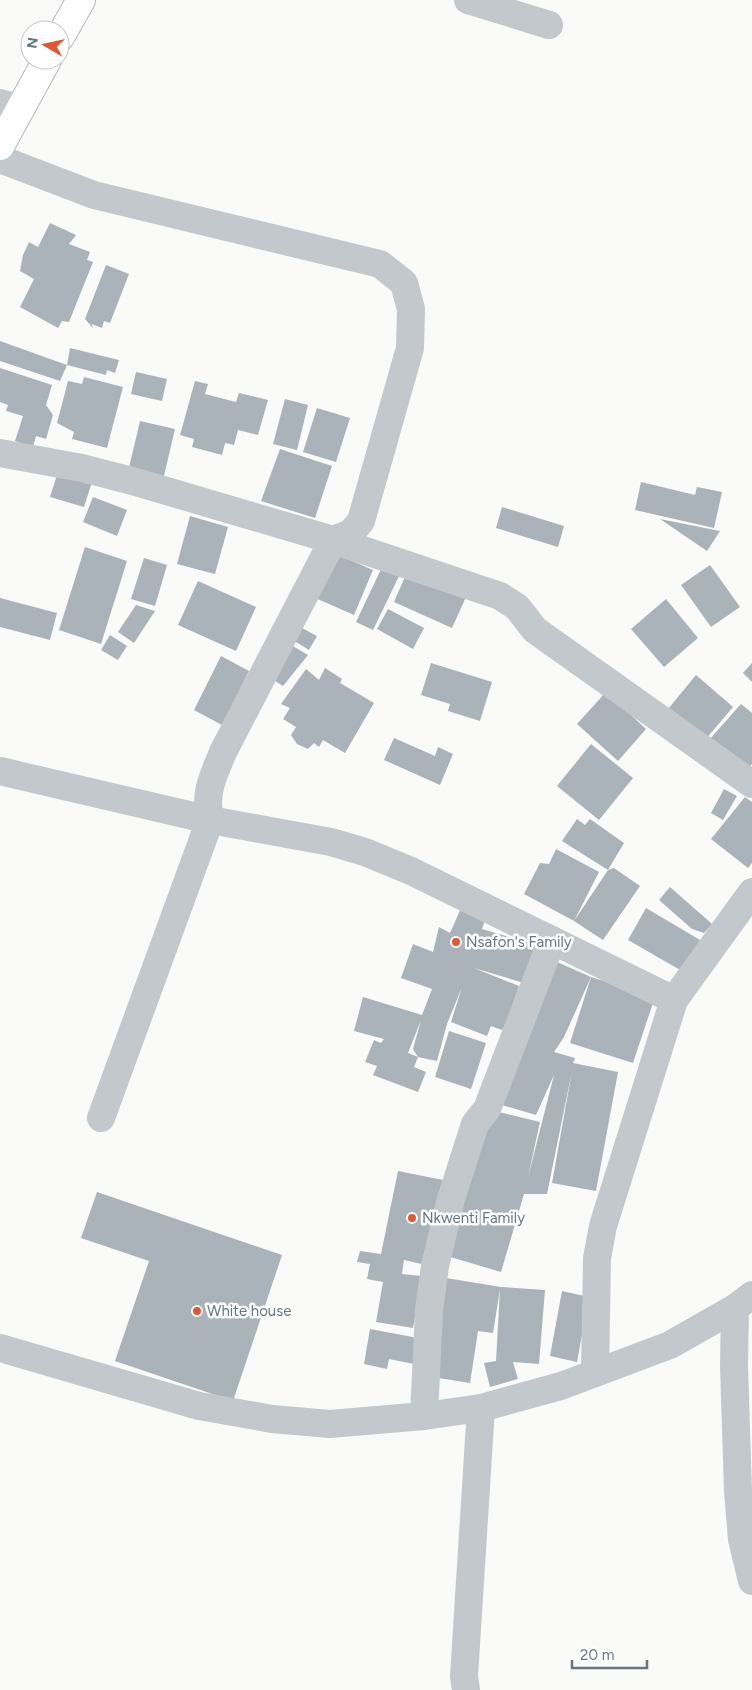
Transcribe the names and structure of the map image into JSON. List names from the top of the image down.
{
  "places": ["Nsafon's Family", "Nkwenti Family", "White house"],
  "scale_bar": "20 m",
  "north": "left"
}
